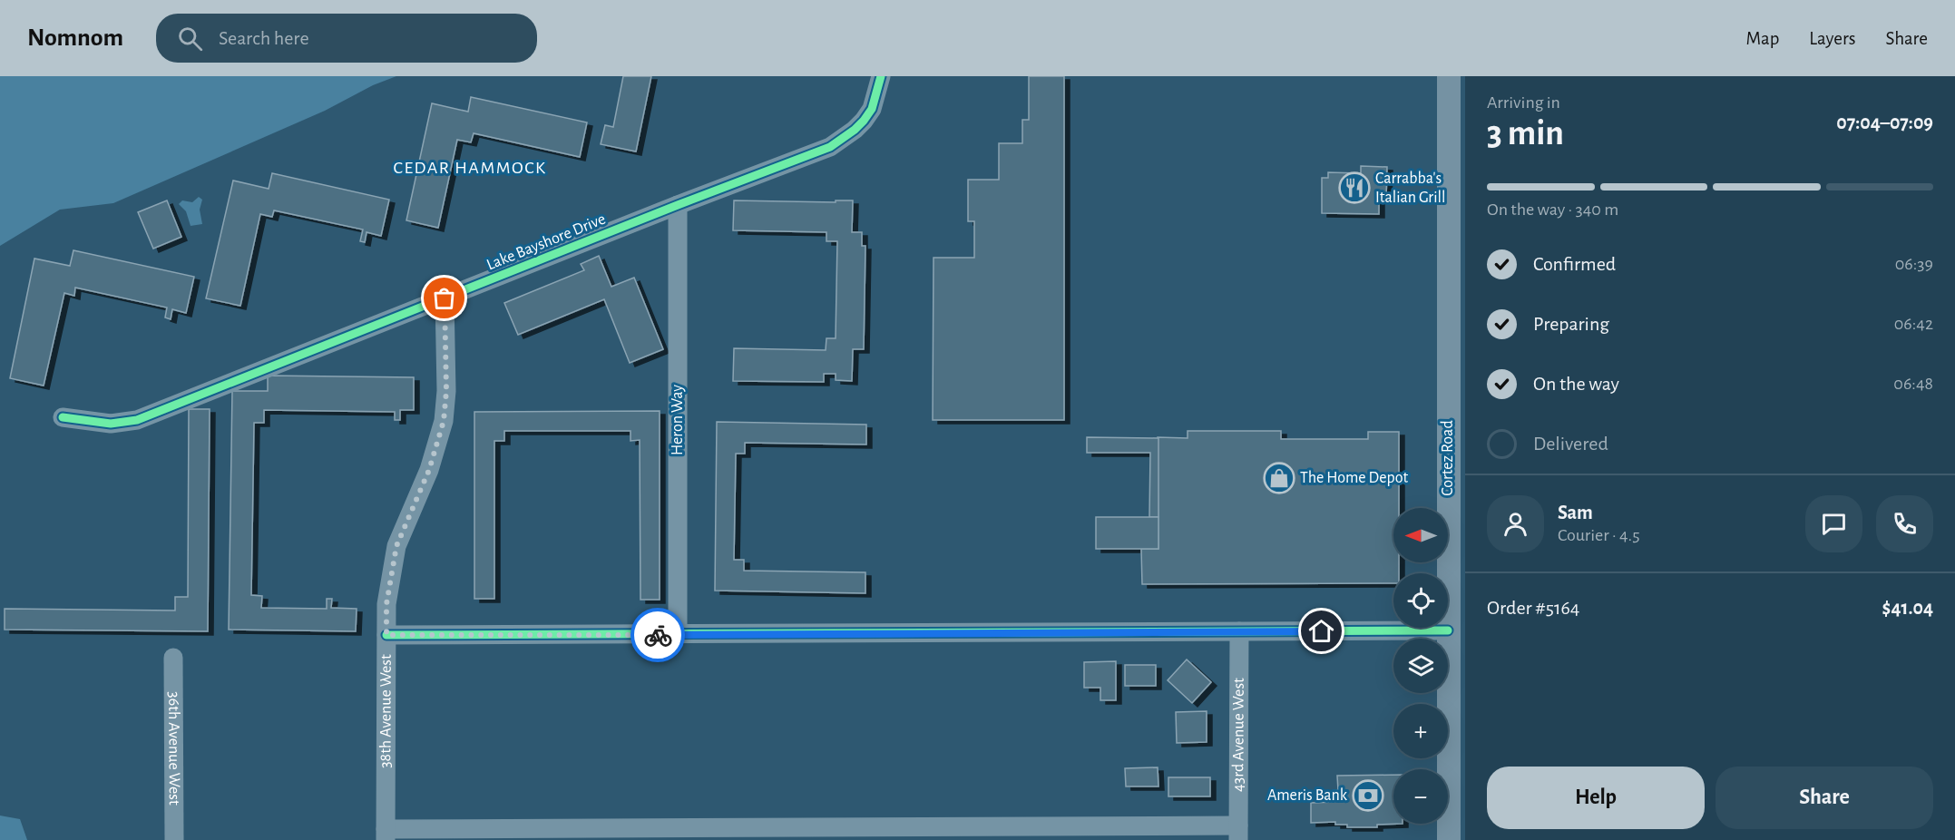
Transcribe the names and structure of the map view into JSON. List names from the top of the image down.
{
  "streets": {
    "main road": ["Cortez Road"],
    "street": [
      "Lake Bayshore Drive",
      "Heron Way",
      "38th Avenue West",
      "43rd Avenue West",
      "36th Avenue West"
    ]
  },
  "crossings": [
    ["Lake Bayshore Drive", "Heron Way"],
    ["Lake Bayshore Drive", "38th Avenue West"]
  ],
  "districts": ["CEDAR HAMMOCK"],
  "places": {
    "restaurant": ["Carrabba's Italian Grill"],
    "shop": ["The Home Depot"],
    "bank": ["Ameris Bank"]
  },
  "north": "left",
  "page": {
    "header": "Nomnom",
    "search": "Search here",
    "nav": ["Map", "Layers", "Share"],
    "heading": ["3 min", "Arriving in", "07:04–07:09"],
    "panel": [
      "Sam",
      "Courier · 4.5",
      "Order #5164",
      "$41.04"
    ],
    "bar": "On the way · 340 m",
    "list": [
      ["Confirmed", "06:39"],
      ["Preparing", "06:42"],
      ["On the way", "06:48"],
      "Delivered"
    ],
    "map_buttons": ["+", "−"],
    "buttons": ["Help", "Share"]
  }
}
